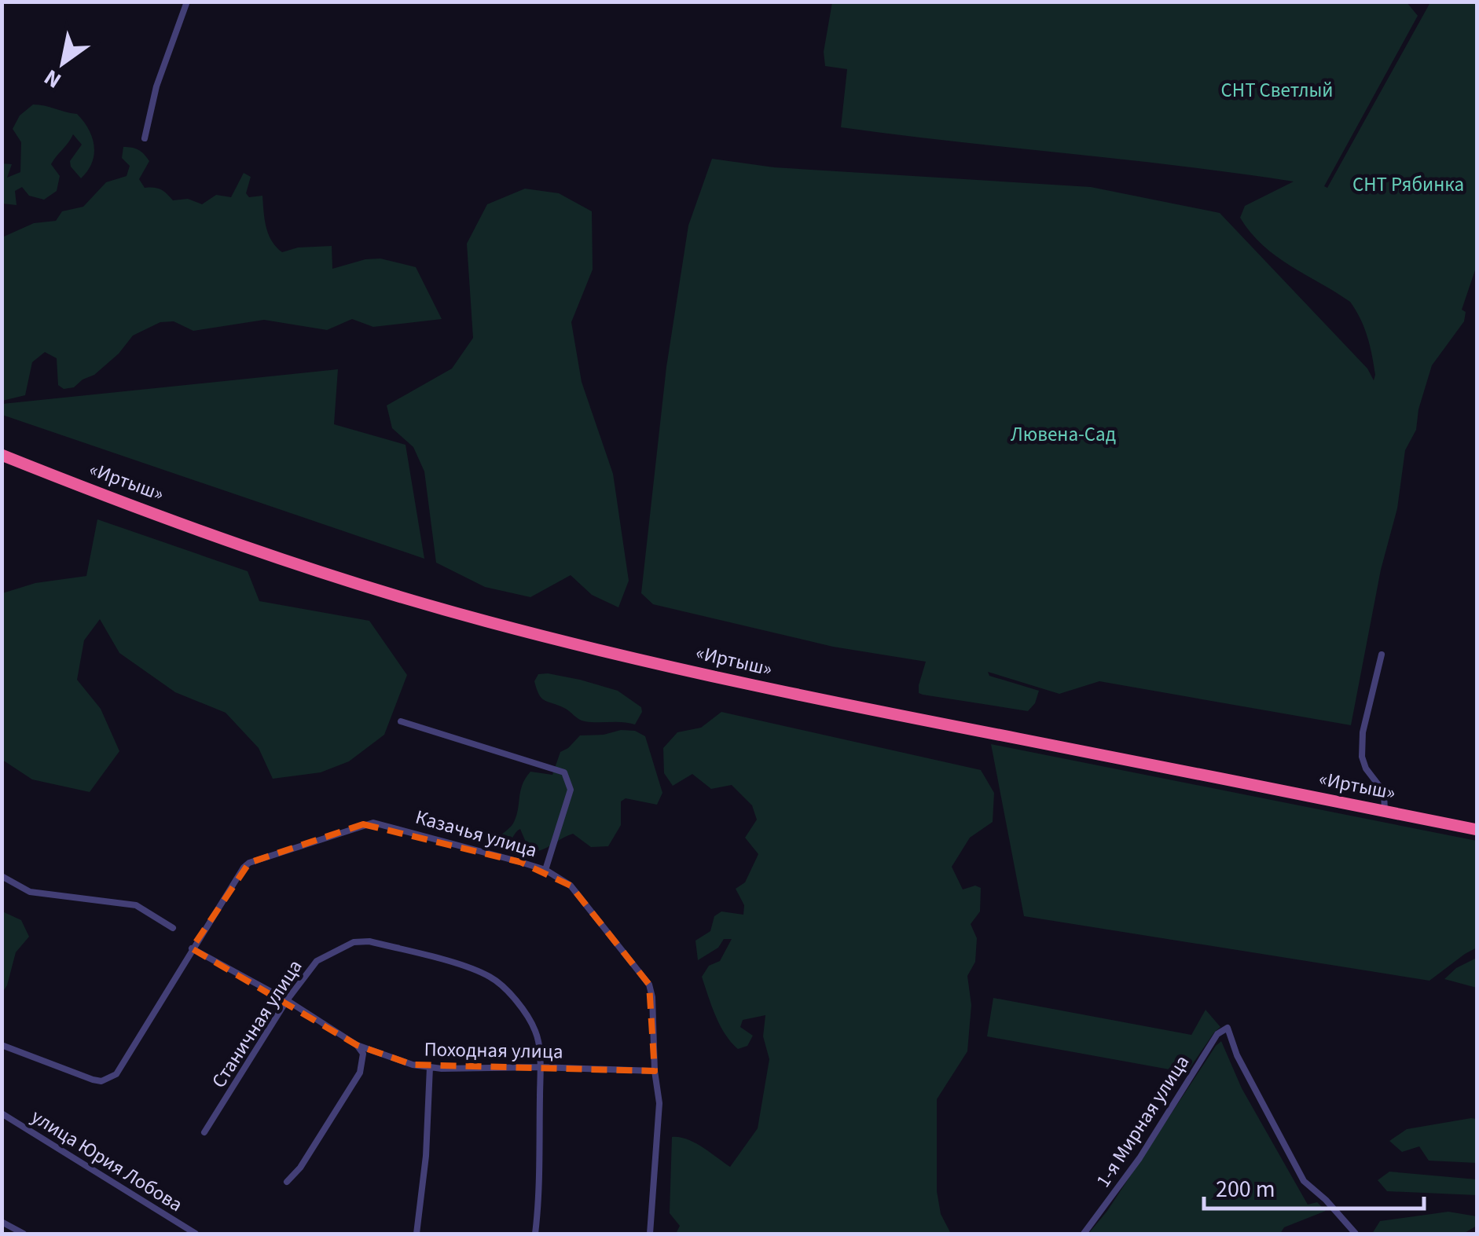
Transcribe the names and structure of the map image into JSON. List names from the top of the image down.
{
  "streets": {
    "highway": ["«Иртыш»"],
    "street": [
      "Казачья улица",
      "Станичная улица",
      "Походная улица",
      "1-я Мирная улица",
      "улица Юрия Лобова"
    ]
  },
  "crossings": [
    ["Казачья улица", "Походная улица"],
    ["Станичная улица", "Походная улица"]
  ],
  "parks": ["СНТ Светлый", "СНТ Рябинка", "Лювена-Сад"],
  "scale_bar": "200 m",
  "north": "bottom left"
}
